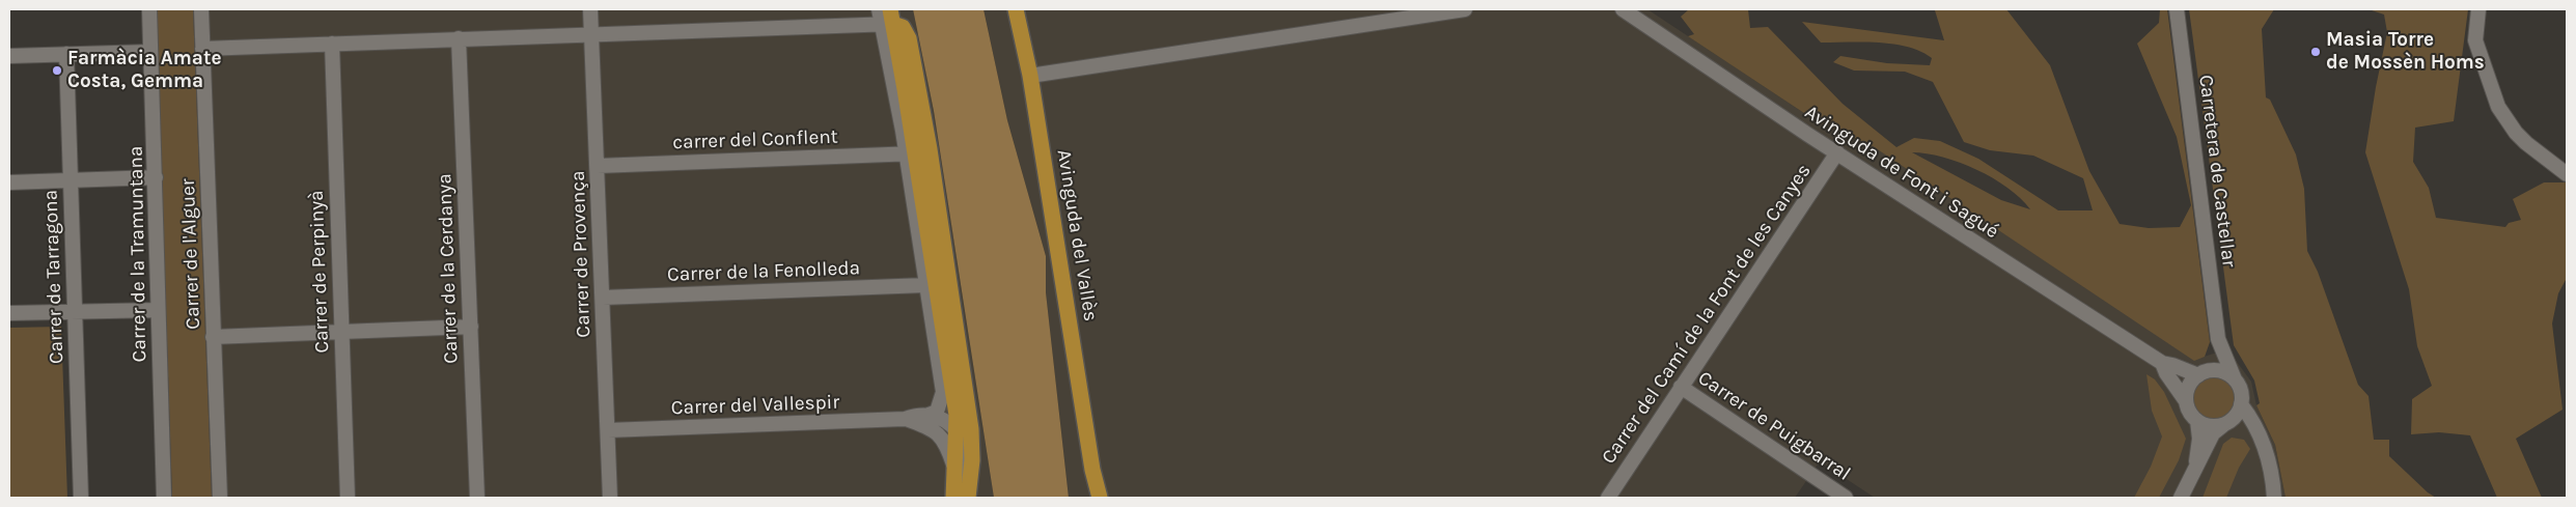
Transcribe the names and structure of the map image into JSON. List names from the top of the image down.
{
  "streets": {
    "main road": ["Avinguda del Vallès"],
    "street": [
      "carrer del Conflent",
      "Carretera de Castellar",
      "Avinguda de Font i Sagué",
      "Carrer de la Tramuntana",
      "Carrer de l'Alguer",
      "Carrer de Provença",
      "Carrer de la Cerdanya",
      "Carrer de Perpinyà",
      "Carrer de la Fenolleda",
      "Carrer de Tarragona",
      "Carrer del Camí de la Font de les Canyes",
      "Carrer del Vallespir",
      "Carrer de Puigbarral"
    ]
  },
  "crossings": [
    ["carrer del Conflent", "Carrer de Provença"],
    ["Carretera de Castellar", "Avinguda de Font i Sagué"],
    ["Avinguda de Font i Sagué", "Carrer del Camí de la Font de les Canyes"],
    ["Carrer de Provença", "Carrer de la Fenolleda"],
    ["Carrer de Provença", "Carrer del Vallespir"],
    ["Carrer del Camí de la Font de les Canyes", "Carrer de Puigbarral"]
  ],
  "places": ["Masia Torre de Mossèn Homs", "Farmàcia Amate Costa, Gemma"]
}
